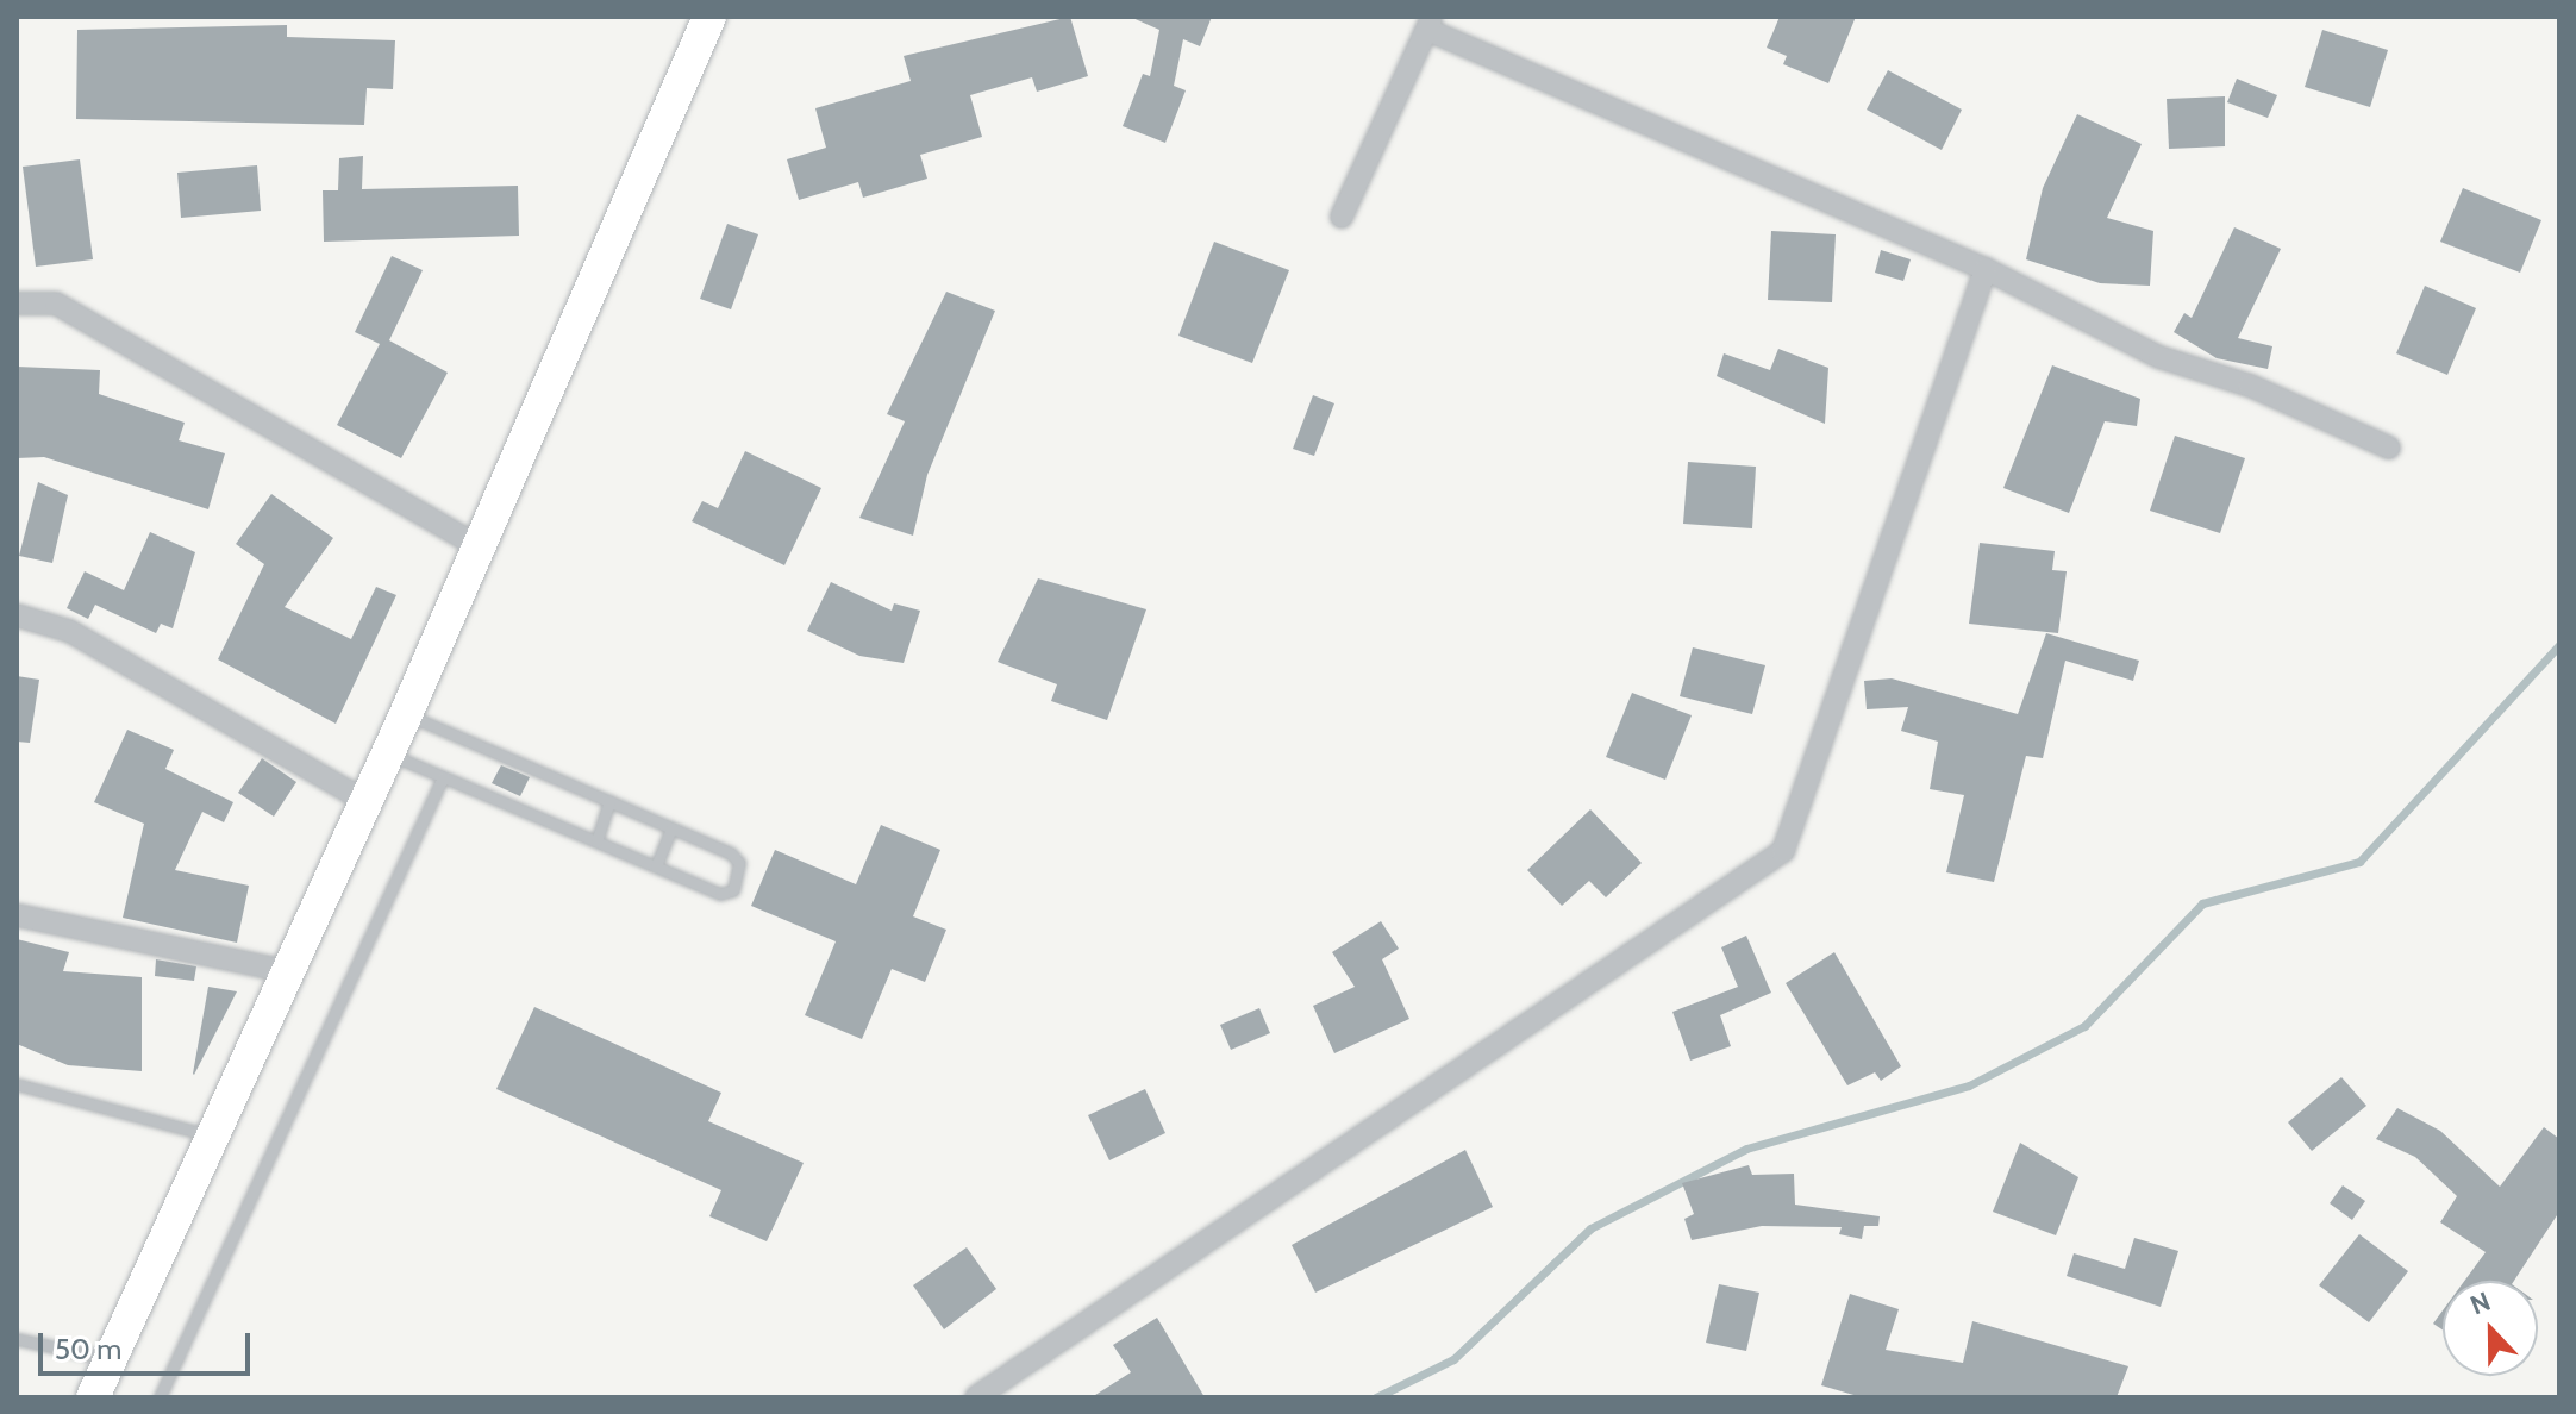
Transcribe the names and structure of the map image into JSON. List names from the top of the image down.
{
  "scale_bar": "50 m",
  "north": "top"
}
